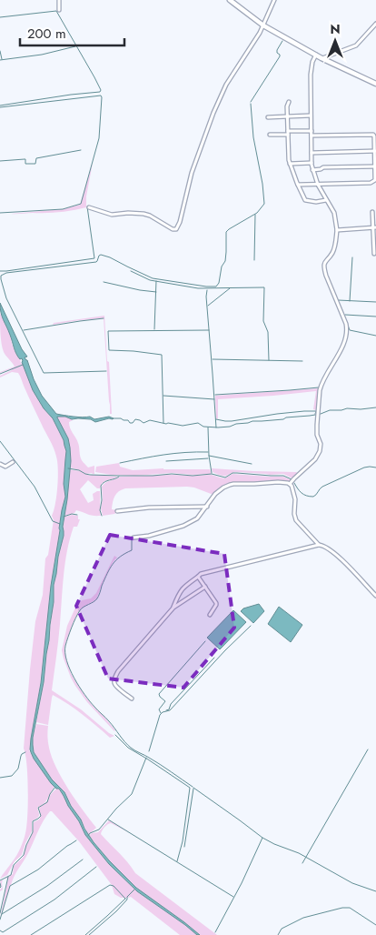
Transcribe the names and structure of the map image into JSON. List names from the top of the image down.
{
  "scale_bar": "200 m",
  "north": "top"
}
